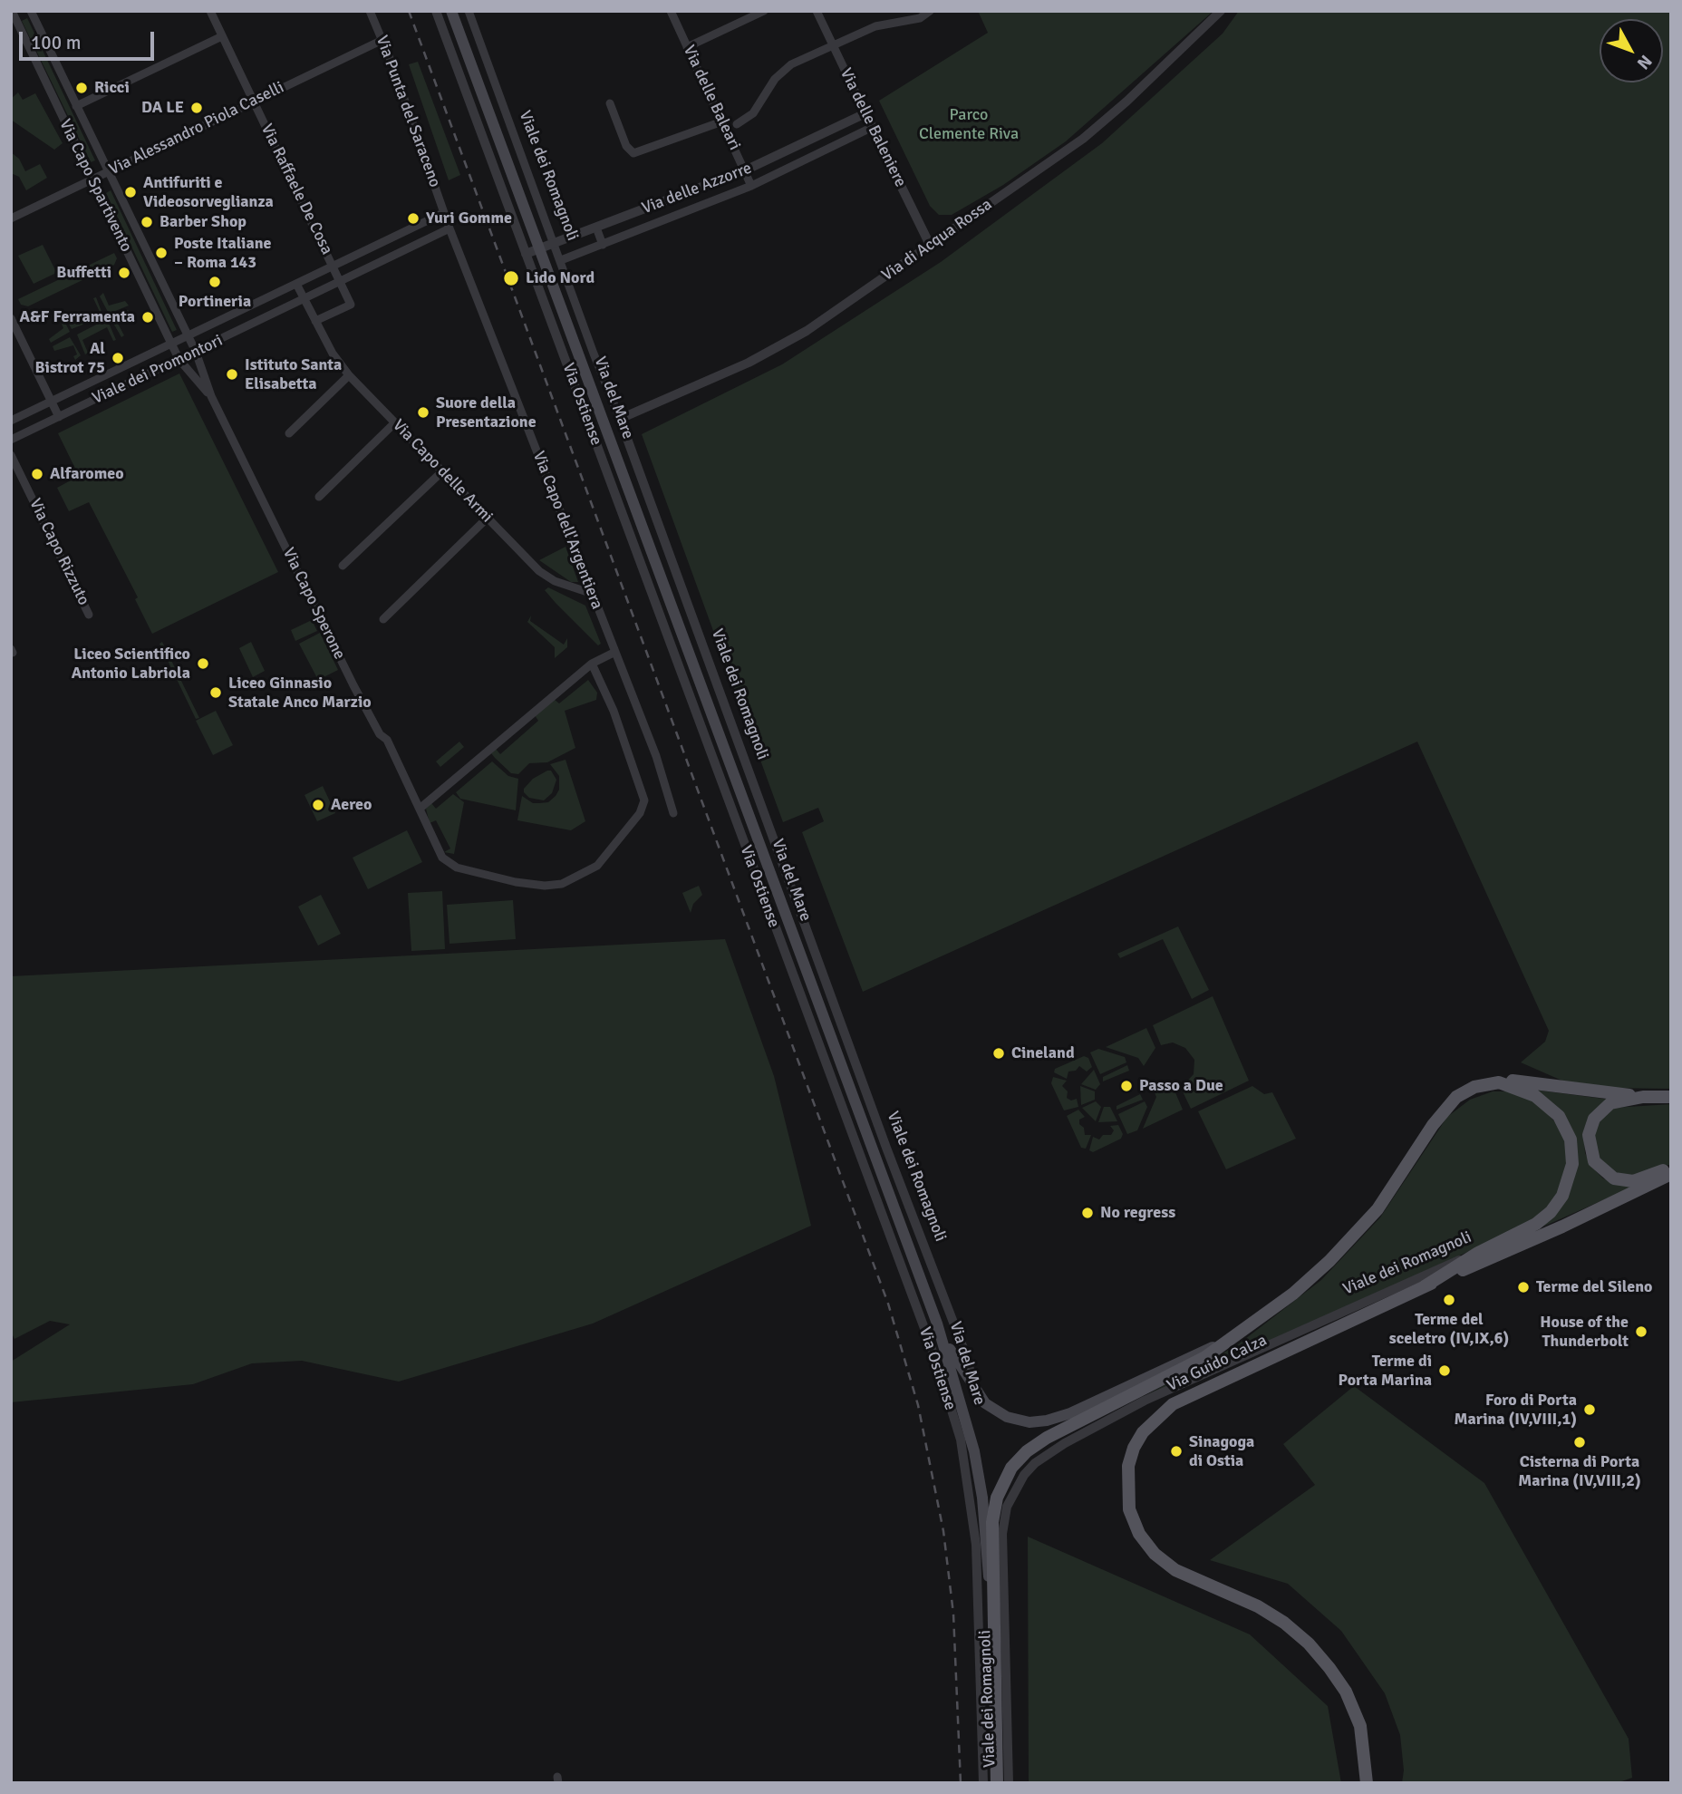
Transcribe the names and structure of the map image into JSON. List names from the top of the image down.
{
  "streets": {
    "main road": ["Viale dei Romagnoli", "Via del Mare", "Via Guido Calza"],
    "street": [
      "Via delle Baleari",
      "Via Punta del Saraceno",
      "Via delle Baleniere",
      "Via Alessandro Piola Caselli",
      "Via Capo Spartivento",
      "Via delle Azzorre",
      "Via Raffaele De Cosa",
      "Via di Acqua Rossa",
      "Viale dei Promontori",
      "Via Ostiense",
      "Via Capo delle Armi",
      "Via Capo dell'Argentiera",
      "Via Capo Rizzuto",
      "Via Capo Sperone"
    ]
  },
  "crossings": [
    ["Via delle Baleari", "Via delle Azzorre"],
    ["Via Punta del Saraceno", "Via Alessandro Piola Caselli"],
    ["Via Punta del Saraceno", "Viale dei Promontori"],
    ["Via Punta del Saraceno", "Via Capo dell'Argentiera"],
    ["Via delle Baleniere", "Via delle Azzorre"],
    ["Via delle Baleniere", "Via di Acqua Rossa"],
    ["Via Alessandro Piola Caselli", "Via Capo Spartivento"],
    ["Via Alessandro Piola Caselli", "Via Raffaele De Cosa"],
    ["Viale dei Romagnoli", "Via delle Azzorre"],
    ["Viale dei Romagnoli", "Via di Acqua Rossa"],
    ["Viale dei Romagnoli", "Via del Mare"],
    ["Via Capo Spartivento", "Viale dei Promontori"],
    ["Via Capo Spartivento", "Via Capo Sperone"],
    ["Via delle Azzorre", "Via del Mare"],
    ["Via delle Azzorre", "Via Ostiense"],
    ["Via Raffaele De Cosa", "Viale dei Promontori"],
    ["Viale dei Promontori", "Via Capo dell'Argentiera"],
    ["Viale dei Promontori", "Via Capo Sperone"],
    ["Via Capo delle Armi", "Via Capo dell'Argentiera"]
  ],
  "parks": ["Parco Clemente Riva"],
  "places": [
    "Ricci",
    "DA LE",
    "Antifuriti e Videosorveglianza",
    "Yuri Gomme",
    "Barber Shop",
    "Poste Italiane – Roma 143",
    "Buffetti",
    "Lido Nord",
    "Portineria",
    "A&F Ferramenta",
    "Al Bistrot 75",
    "Istituto Santa Elisabetta",
    "Suore della Presentazione",
    "Alfaromeo",
    "Liceo Scientifico Antonio Labriola",
    "Liceo Ginnasio Statale Anco Marzio",
    "Aereo",
    "Cineland",
    "Passo a Due",
    "No regress",
    "Terme del Sileno",
    "Terme del sceletro (IV,IX,6)",
    "House of the Thunderbolt",
    "Terme di Porta Marina",
    "Foro di Porta Marina (IV,VIII,1)",
    "Cisterna di Porta Marina (IV,VIII,2)",
    "Sinagoga di Ostia"
  ],
  "scale_bar": "100 m",
  "north": "bottom right"
}
